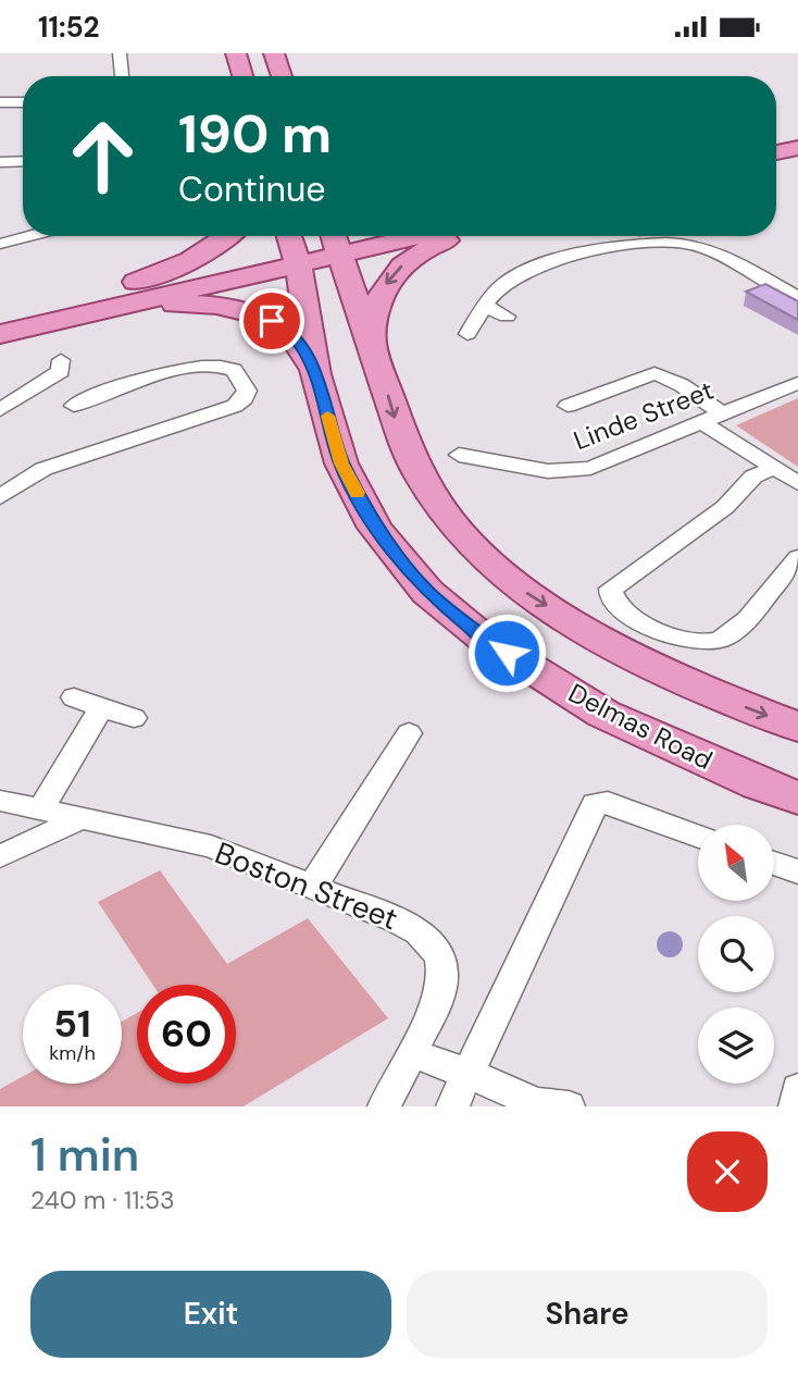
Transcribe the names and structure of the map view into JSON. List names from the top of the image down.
{
  "streets": {
    "main road": ["Delmas Road"],
    "street": ["Linde Street", "Boston Street"]
  },
  "north": "top left",
  "page": {
    "status": "11:52",
    "turn": ["190 m", "Continue"],
    "speed": "51 km/h",
    "limit": "60",
    "heading": ["1 min", "240 m · 11:53"],
    "buttons": ["Exit", "Share"]
  }
}
